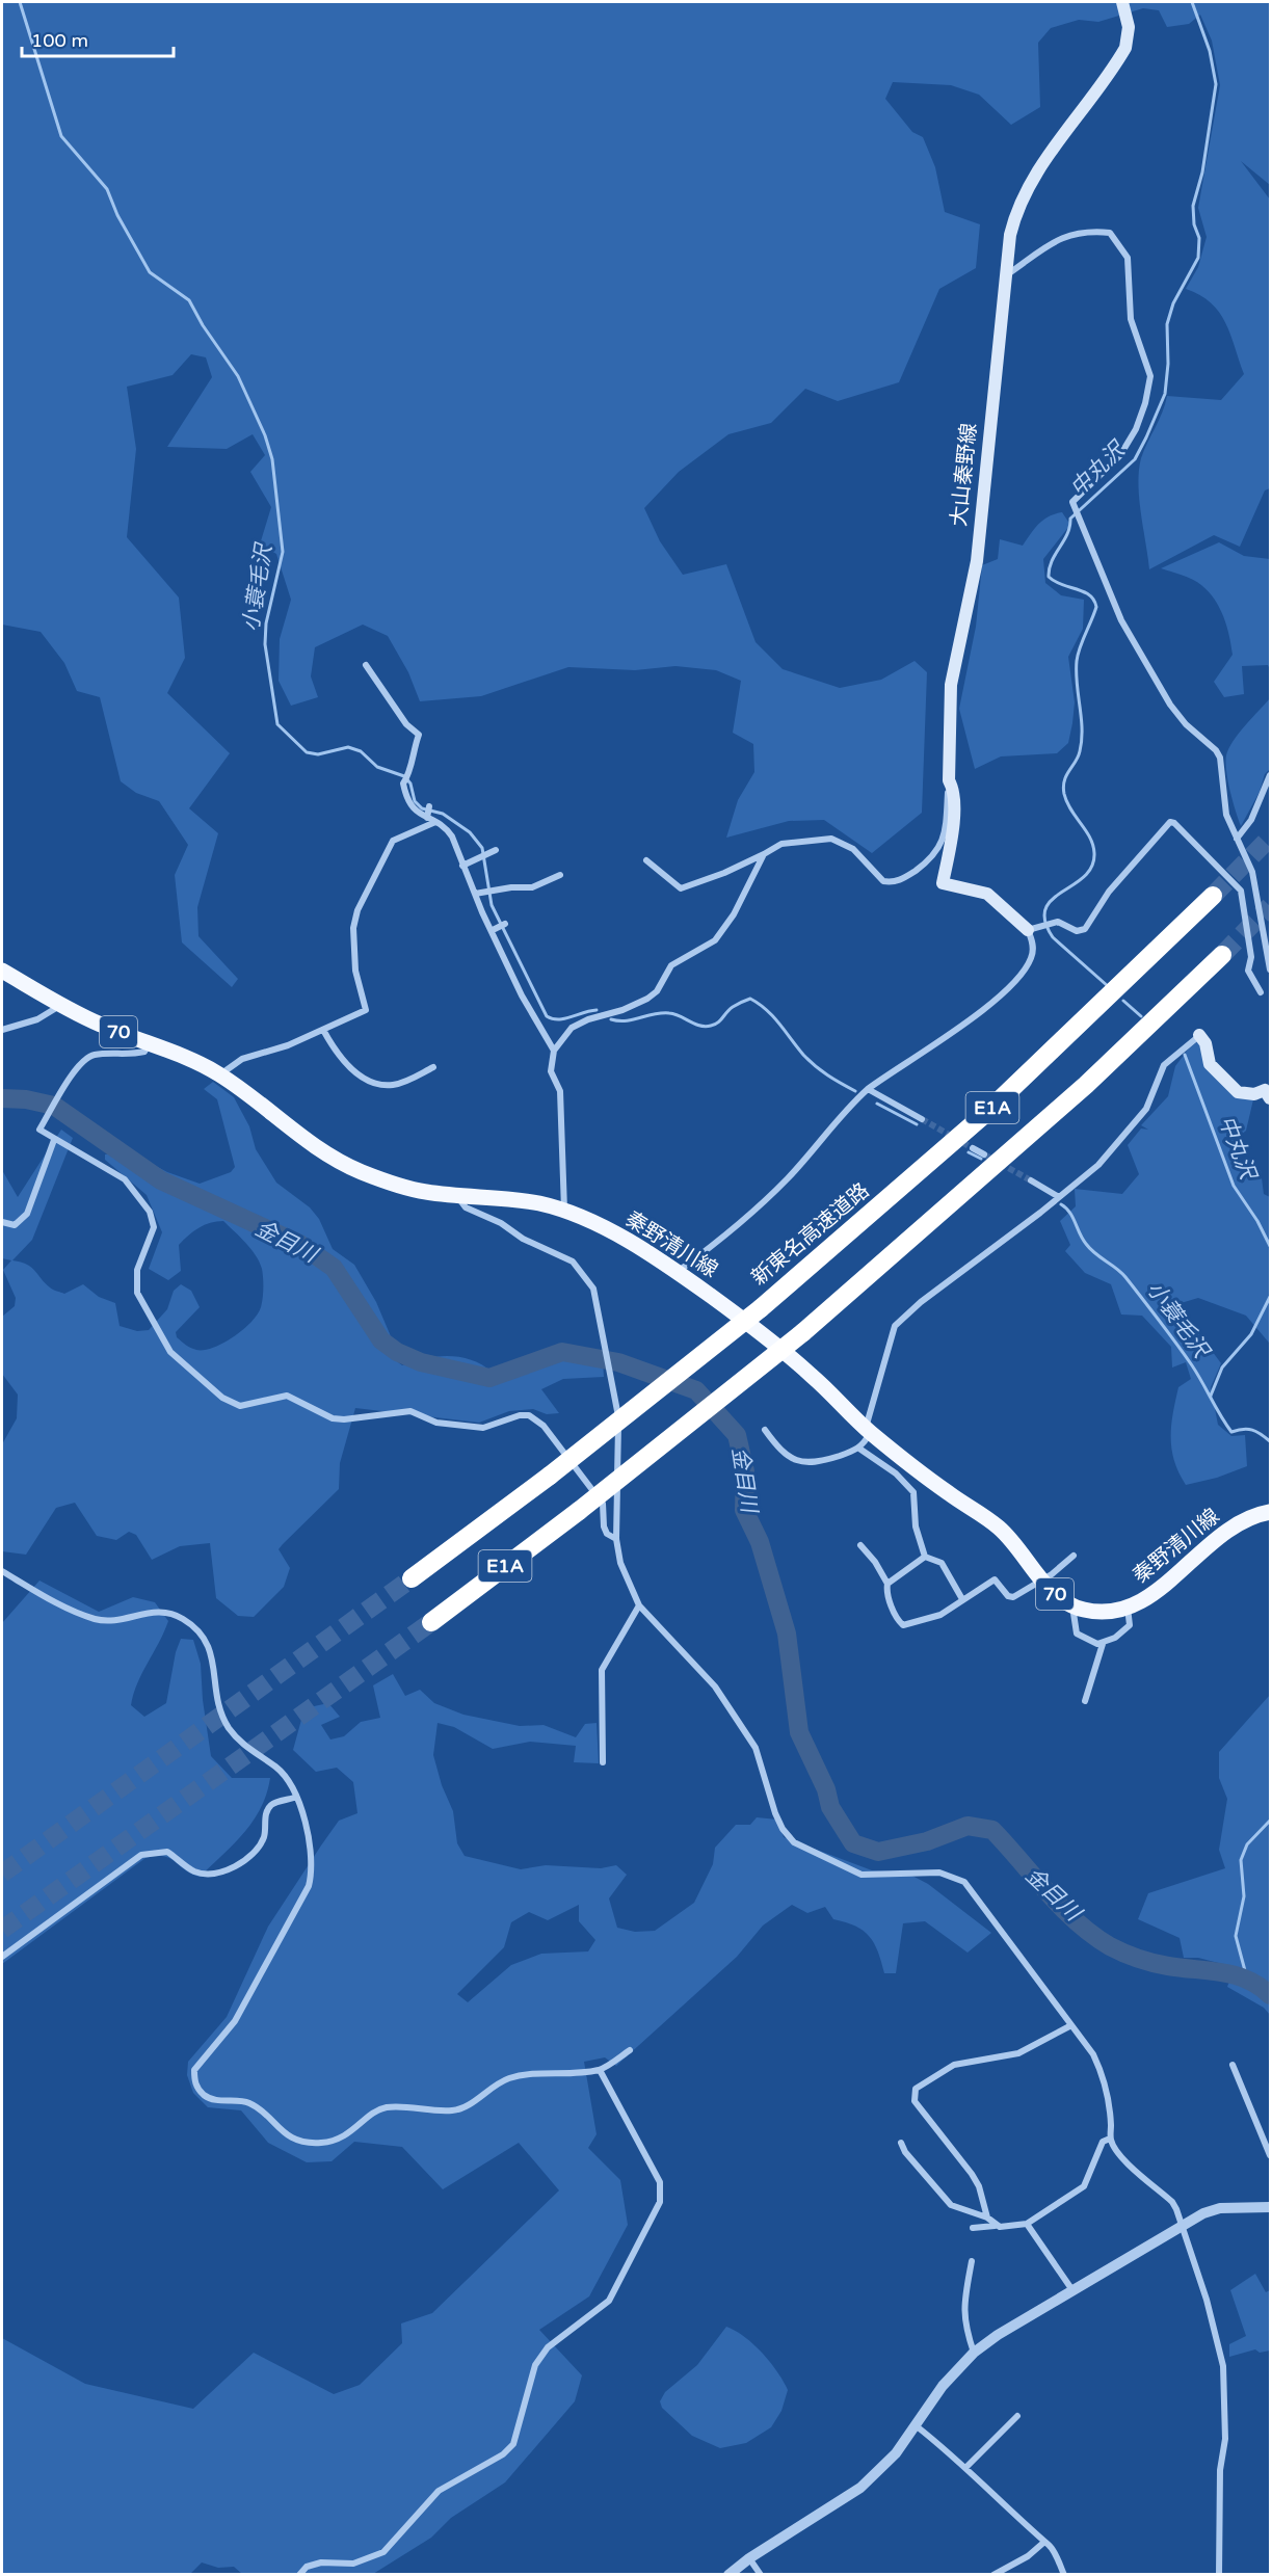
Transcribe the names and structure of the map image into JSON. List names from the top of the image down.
{
  "streets": {
    "highway": ["E1A", "新東名高速道路"],
    "main road": ["大山秦野線", "70", "秦野清川線"]
  },
  "water": ["中丸沢", "小蓑毛沢", "金目川"],
  "scale_bar": "100 m"
}
